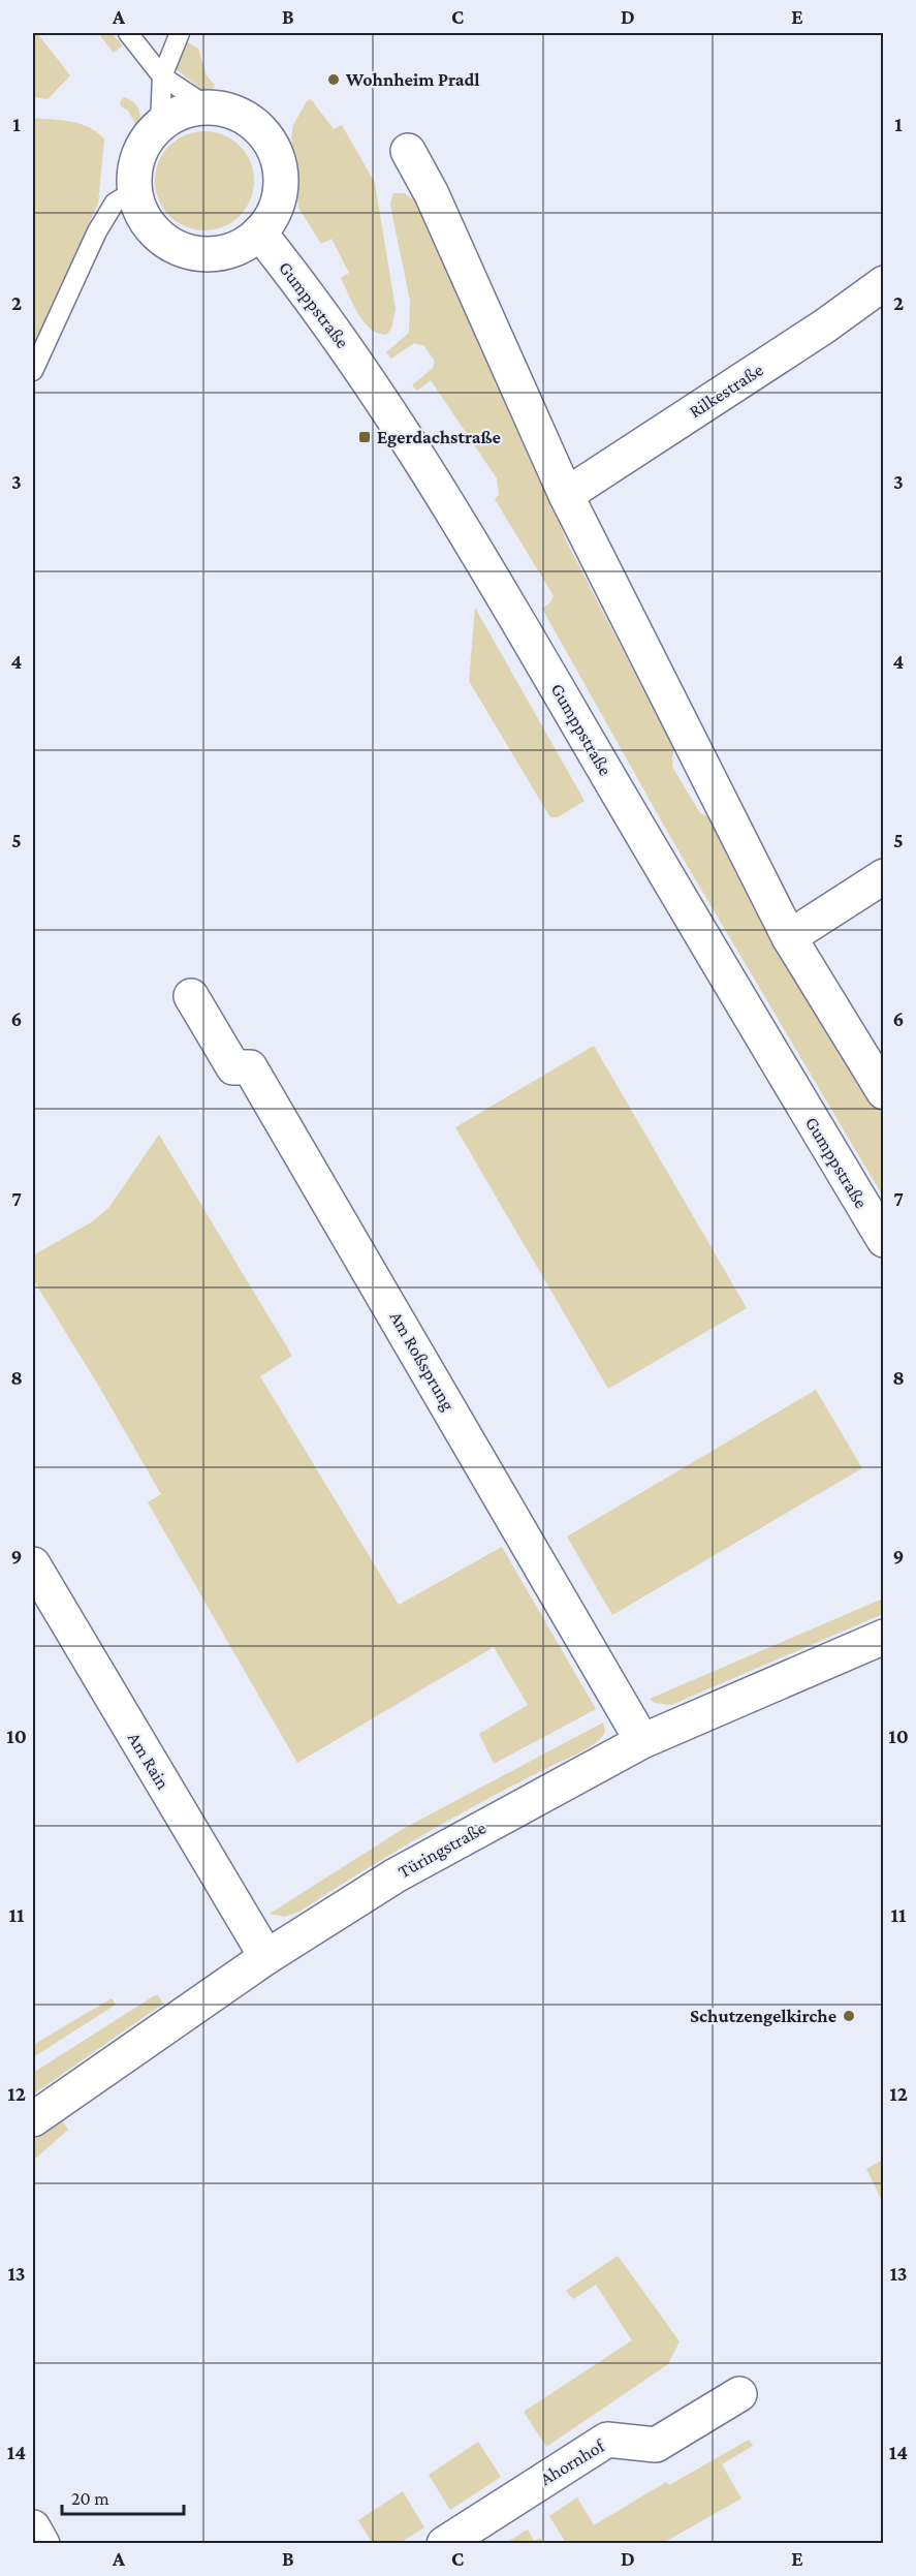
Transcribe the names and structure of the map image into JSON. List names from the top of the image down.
{
  "streets": {
    "street": [
      "Gumppstraße",
      "Rilkestraße",
      "Am Roßsprung",
      "Am Rain",
      "Türingstraße",
      "Ahornhof"
    ]
  },
  "crossings": [
    ["Am Roßsprung", "Türingstraße"],
    ["Am Rain", "Türingstraße"]
  ],
  "places": {
    "other": ["Wohnheim Pradl", "Schutzengelkirche"],
    "transit": ["Egerdachstraße"]
  },
  "scale_bar": "20 m",
  "grid": {
    "columns": [
      "A",
      "B",
      "C",
      "D",
      "E"
    ],
    "rows": [
      "1",
      "2",
      "3",
      "4",
      "5",
      "6",
      "7",
      "8",
      "9",
      "10",
      "11",
      "12",
      "13",
      "14"
    ]
  }
}
